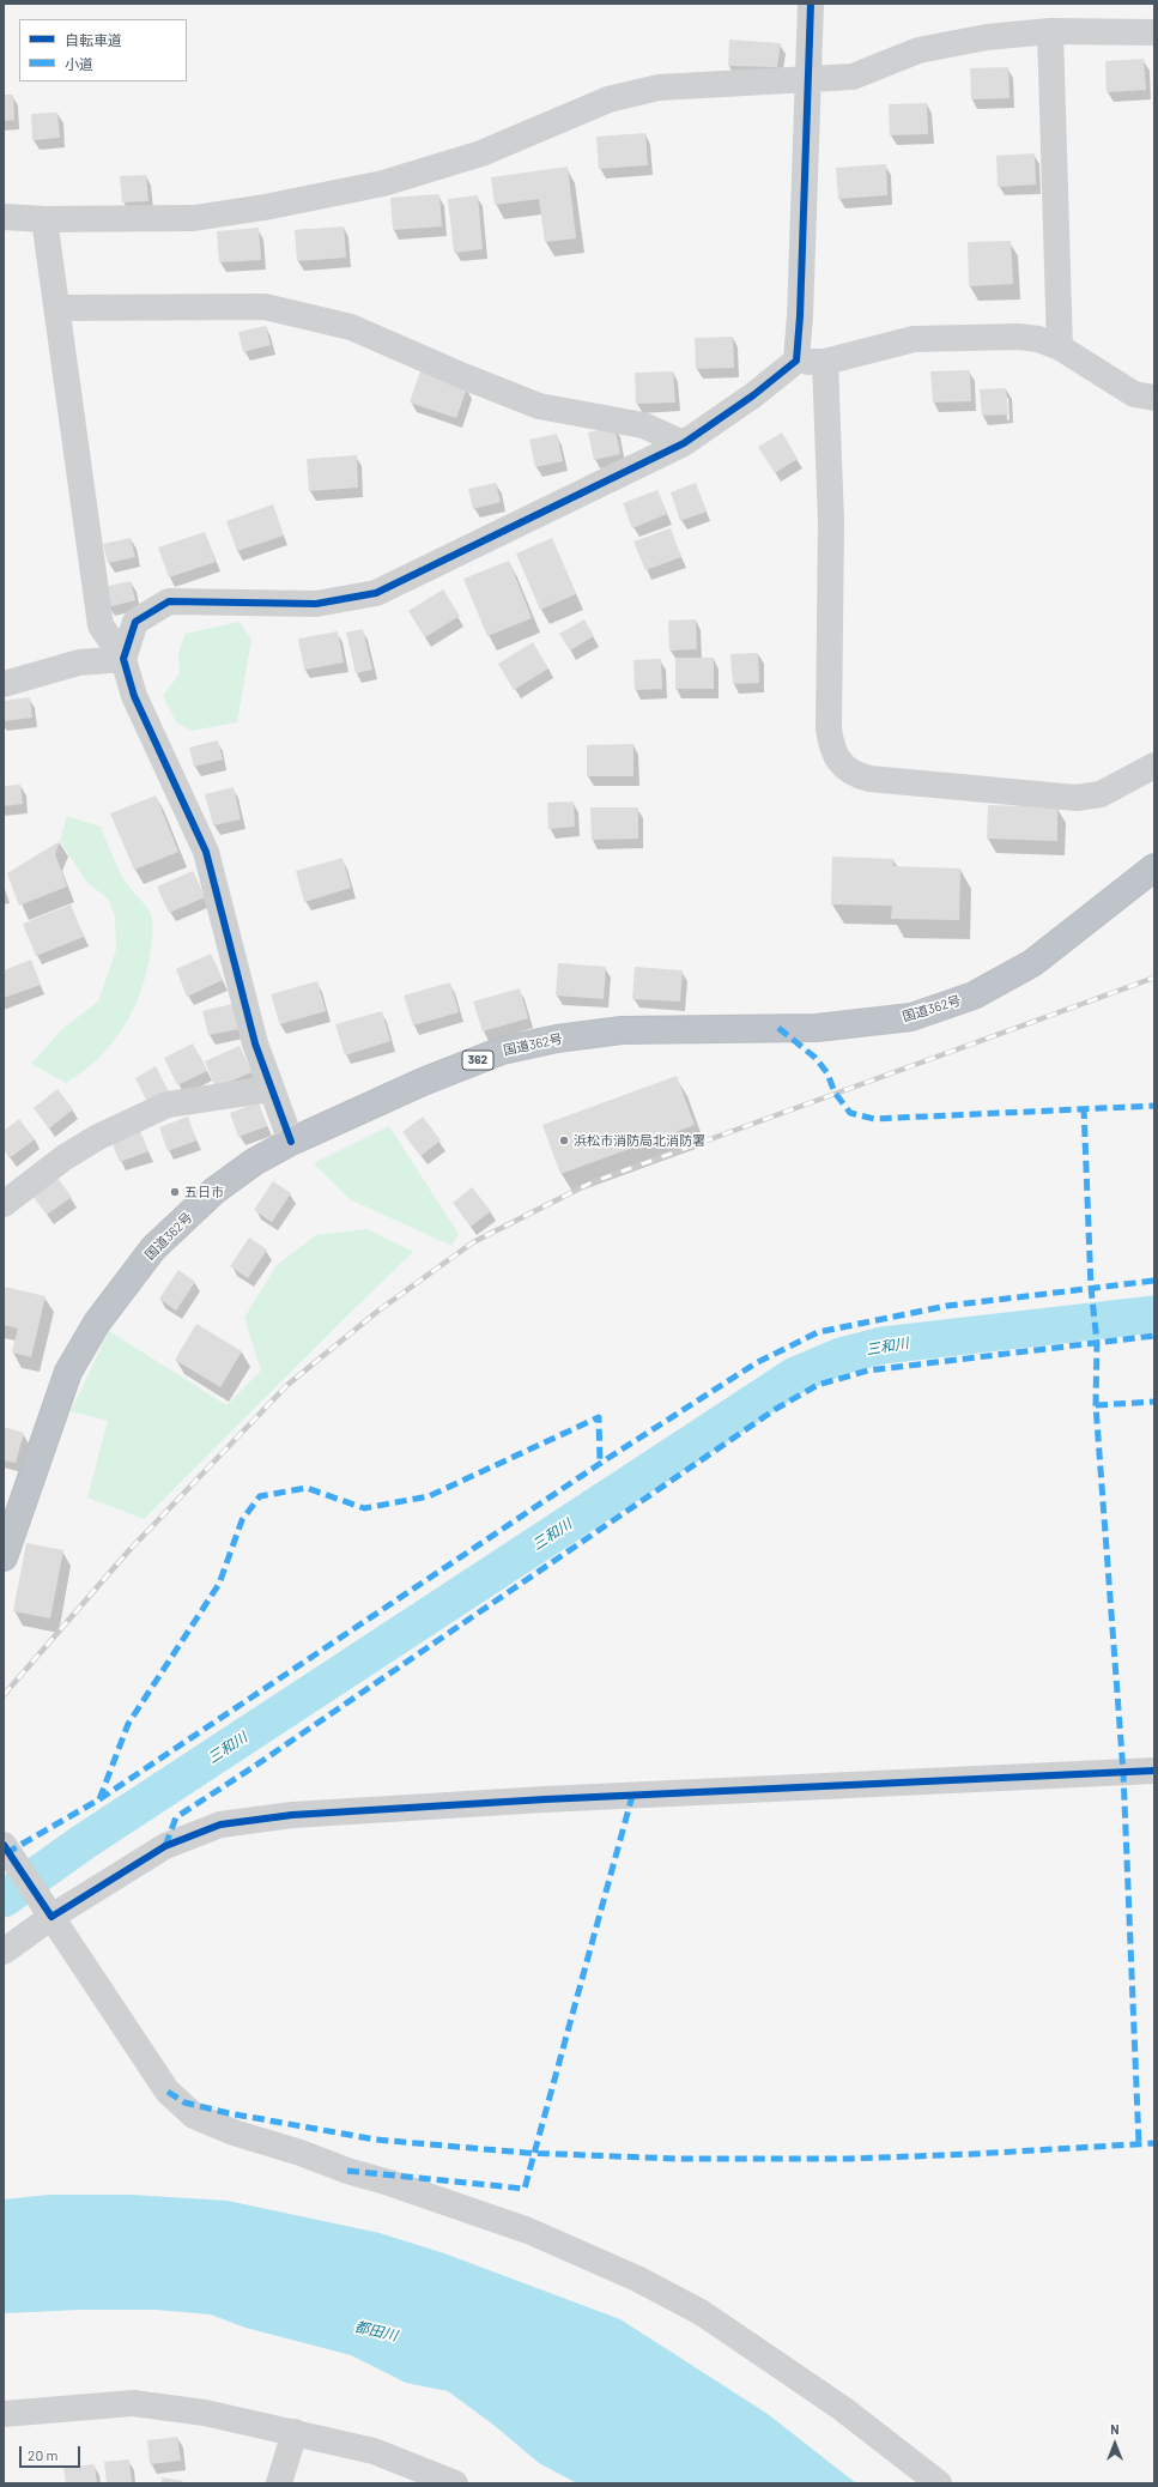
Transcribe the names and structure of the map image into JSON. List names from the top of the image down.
{
  "streets": {
    "highway": ["国道362号", "362"]
  },
  "water": ["三和川", "都田川"],
  "places": ["浜松市消防局北消防署", "五日市"],
  "legend": ["自転車道", "小道"],
  "scale_bar": "20 m",
  "north": "top"
}
